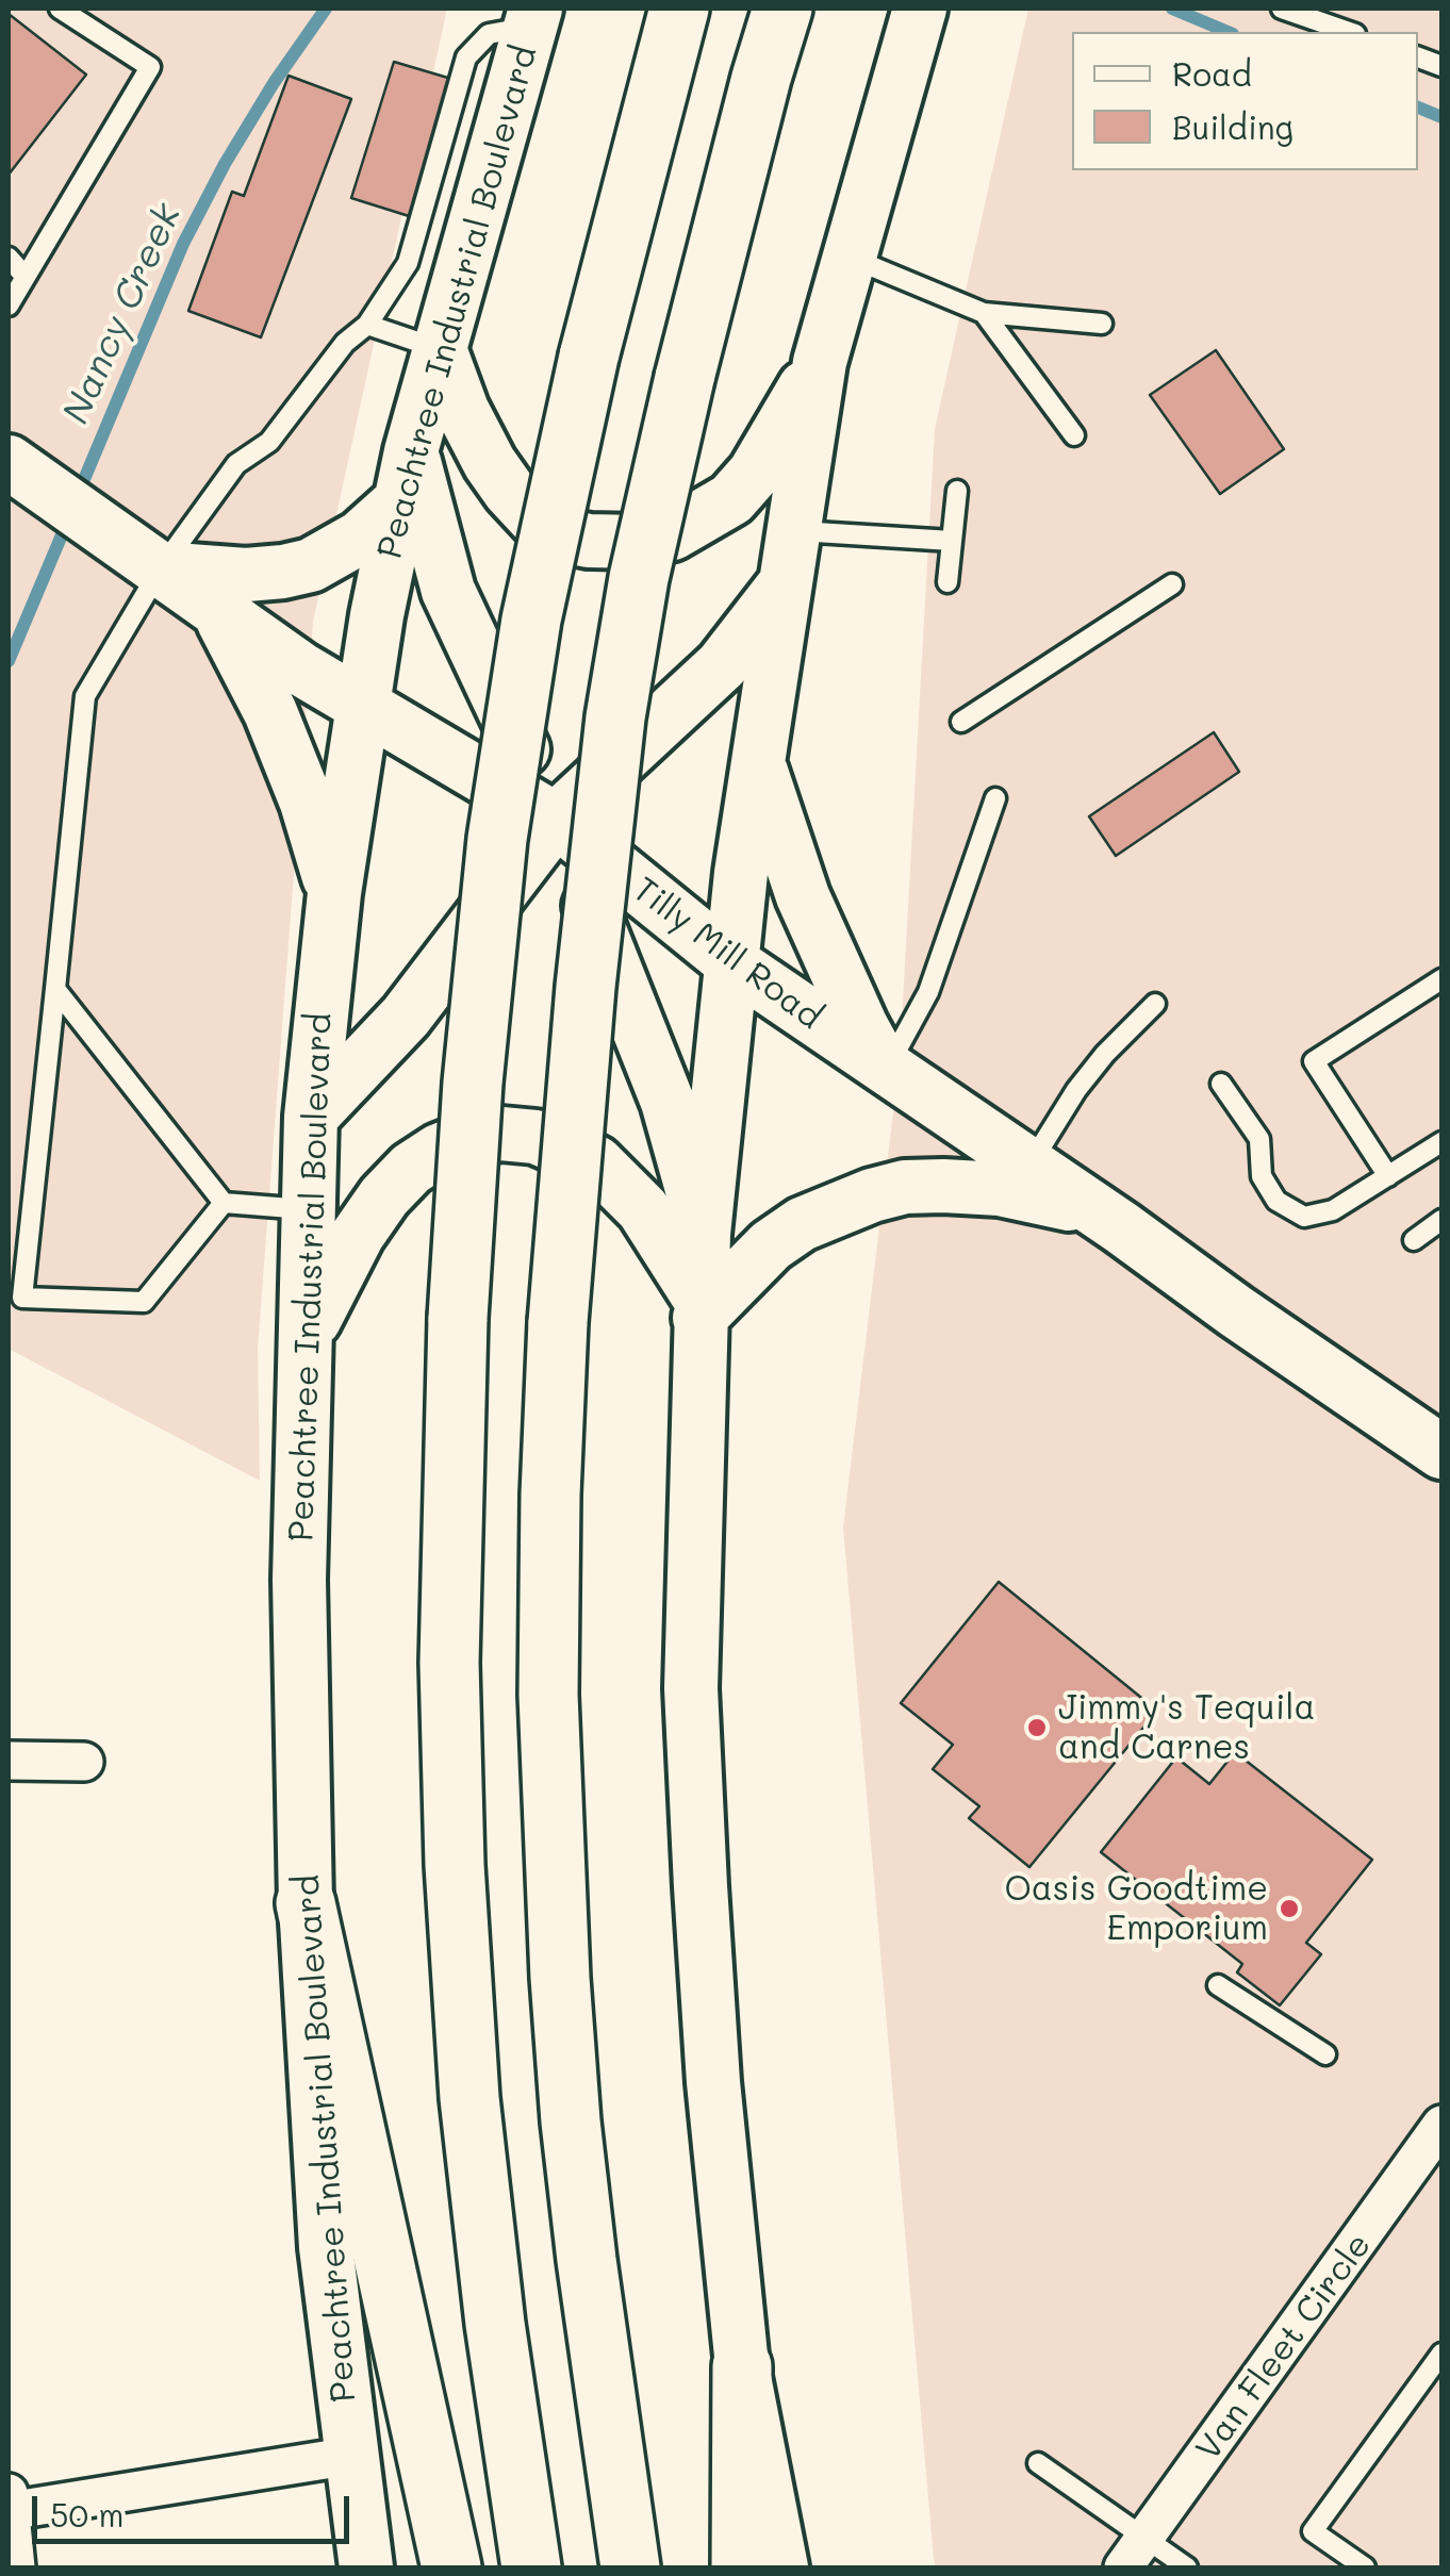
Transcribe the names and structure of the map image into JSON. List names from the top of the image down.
{
  "streets": {
    "main road": ["Peachtree Industrial Boulevard", "Tilly Mill Road"],
    "street": ["Van Fleet Circle"]
  },
  "crossings": [
    ["Peachtree Industrial Boulevard", "Tilly Mill Road"]
  ],
  "water": ["Nancy Creek"],
  "places": ["Jimmy's Tequila and Carnes", "Oasis Goodtime Emporium"],
  "legend": ["Road", "Building"],
  "scale_bar": "50 m"
}
